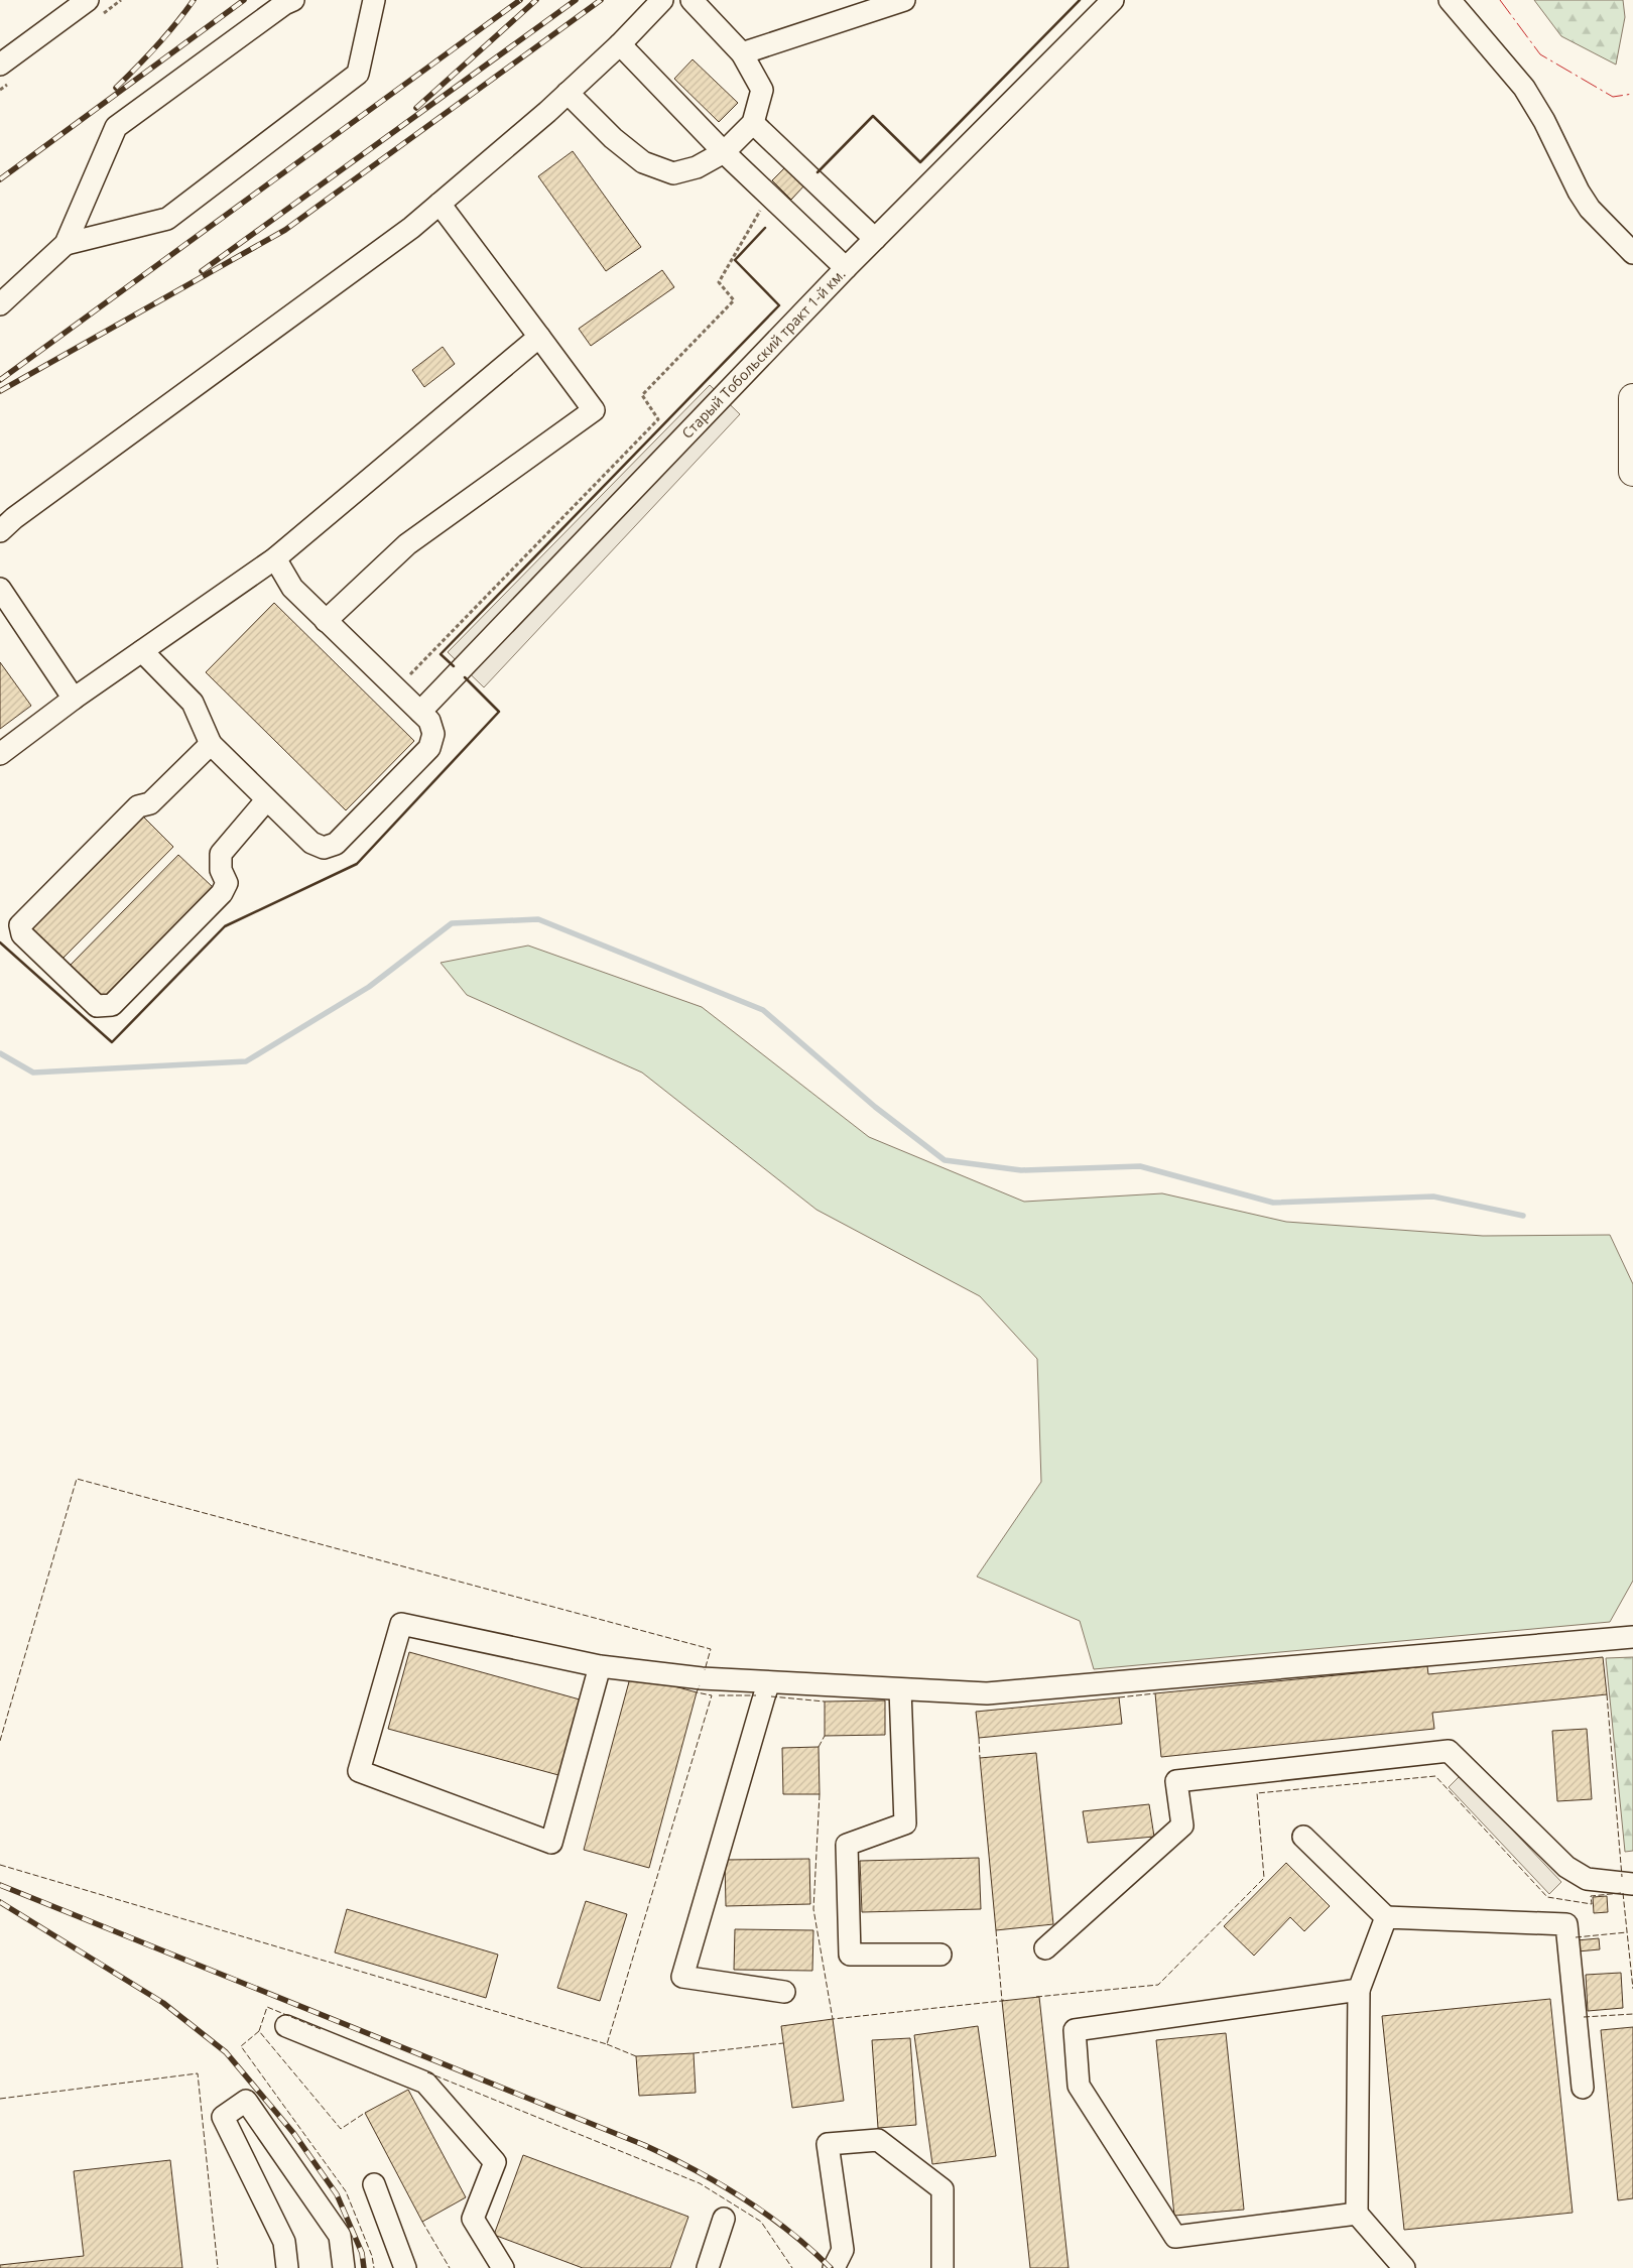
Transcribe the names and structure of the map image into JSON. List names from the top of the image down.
{
  "streets": {
    "lane": ["Старый Тобольский тракт 1-й км."]
  }
}
